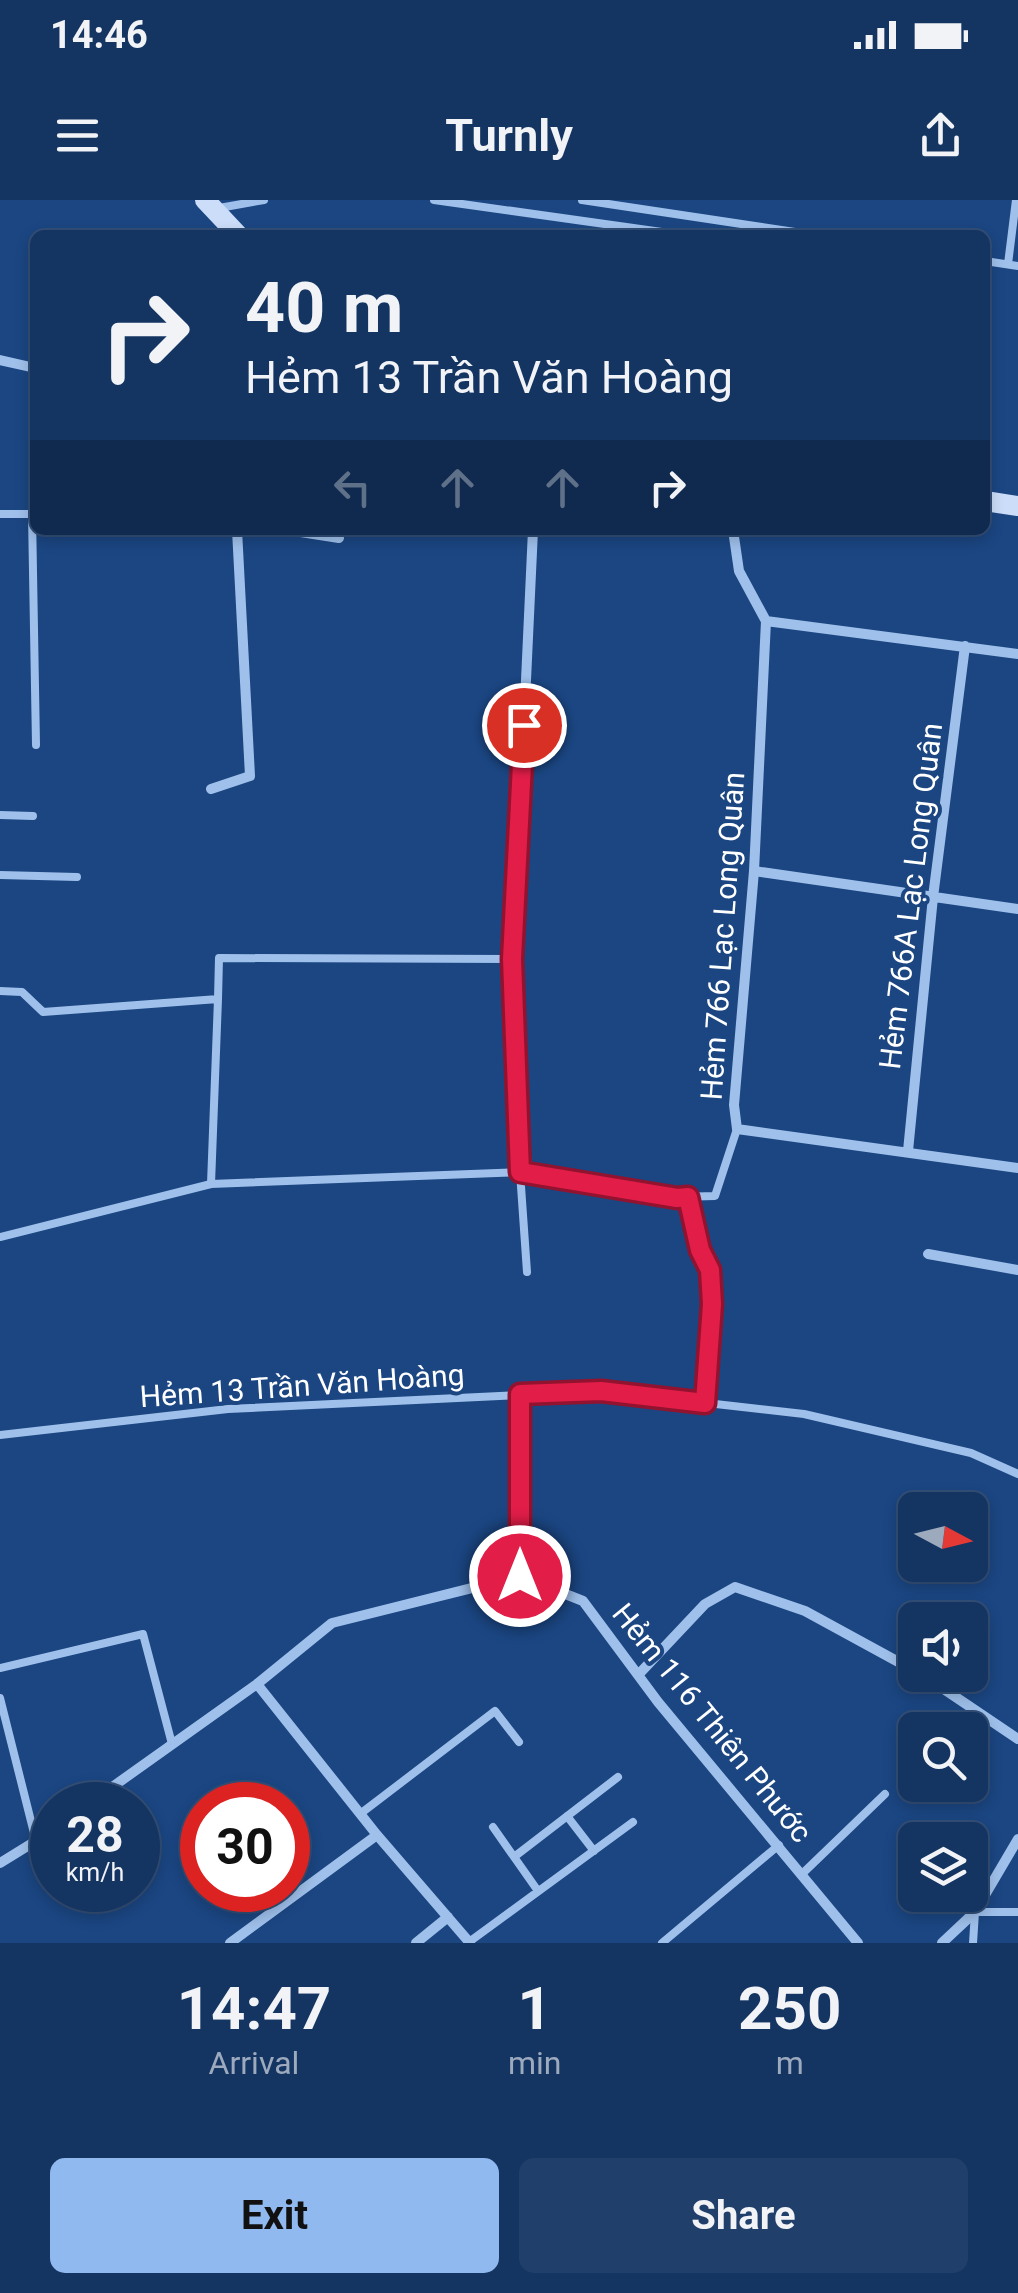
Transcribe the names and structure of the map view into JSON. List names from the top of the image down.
{
  "streets": {
    "street": ["Hẻm 766A Lạc Long Quân", "Hẻm 766 Lạc Long Quân", "Hẻm 116 Thiên Phước"],
    "lane": ["Hẻm 13 Trần Văn Hoàng"]
  },
  "crossings": [
    ["Hẻm 766A Lạc Long Quân", "Hẻm 766 Lạc Long Quân"]
  ],
  "north": "right",
  "page": {
    "status": "14:46",
    "header": "Turnly",
    "turn": ["40 m", "Hẻm 13 Trần Văn Hoàng"],
    "speed": "28 km/h",
    "limit": "30",
    "eta": [
      "14:47",
      "Arrival",
      "1",
      "min",
      "250",
      "m"
    ],
    "buttons": ["Exit", "Share"]
  }
}
